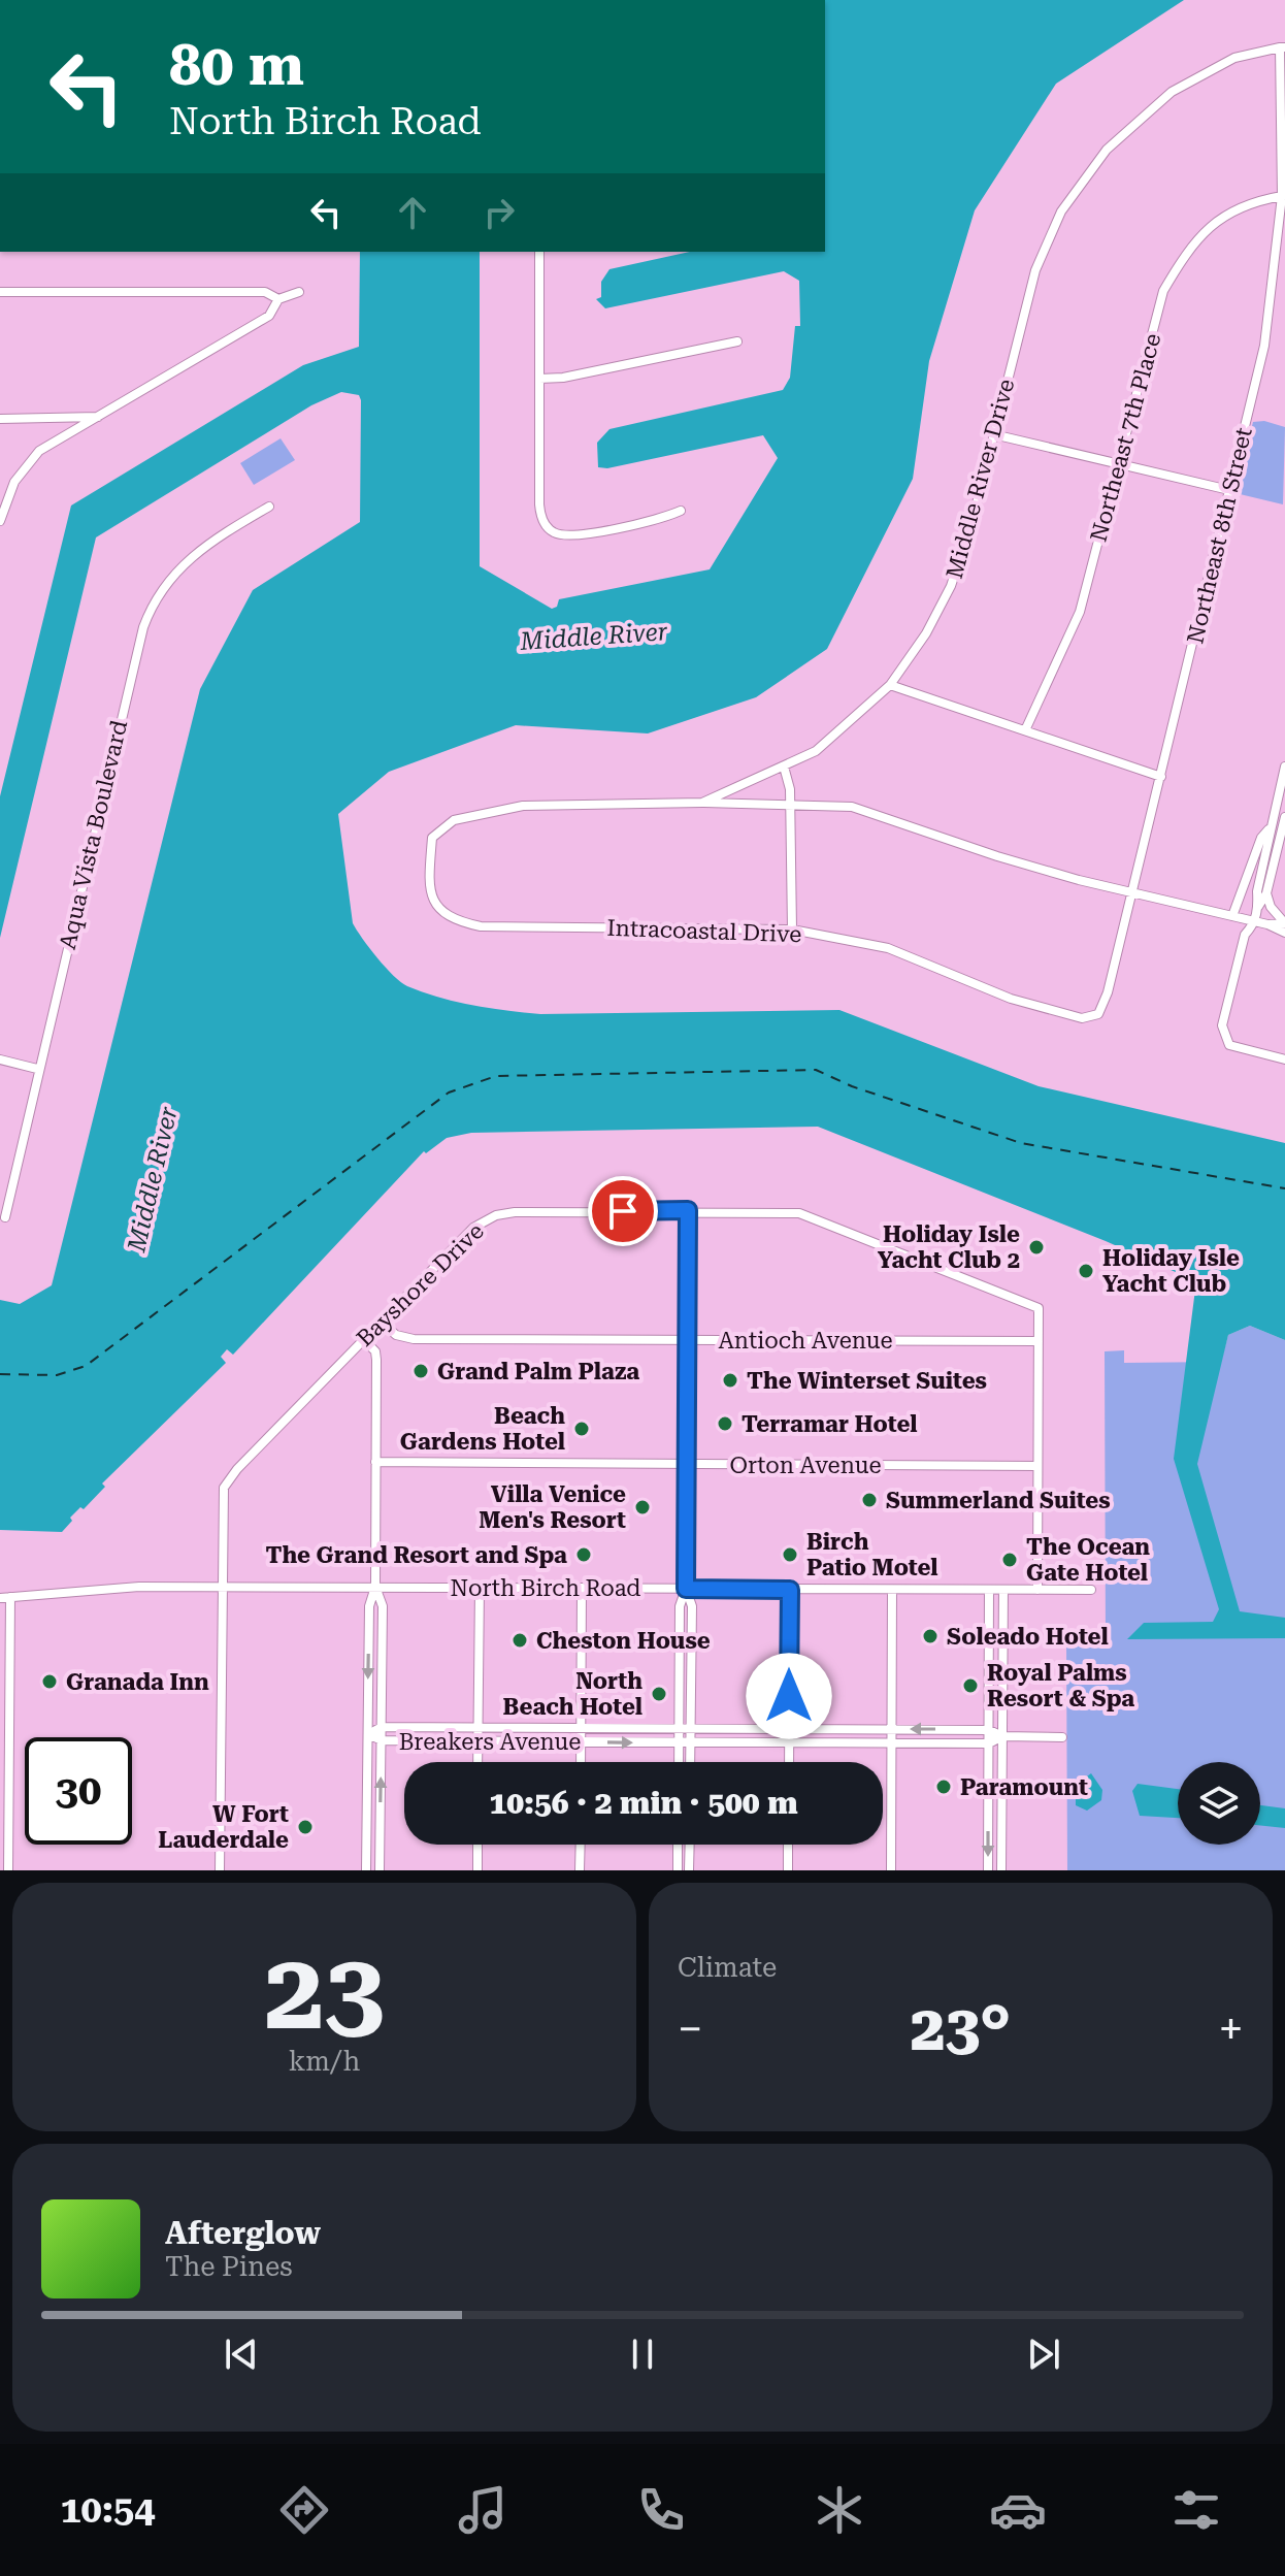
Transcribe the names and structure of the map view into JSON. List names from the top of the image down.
{
  "streets": {
    "street": [
      "Northeast 7th Place",
      "Middle River Drive",
      "Northeast 8th Street",
      "Aqua Vista Boulevard",
      "Intracoastal Drive",
      "Bayshore Drive",
      "Antioch Avenue",
      "Orton Avenue",
      "North Birch Road",
      "Breakers Avenue"
    ]
  },
  "crossings": [
    ["Northeast 7th Place", "Northeast 8th Street"],
    ["Middle River Drive", "Northeast 8th Street"],
    ["Middle River Drive", "Intracoastal Drive"],
    ["Northeast 8th Street", "Intracoastal Drive"],
    ["Bayshore Drive", "Antioch Avenue"],
    ["Bayshore Drive", "North Birch Road"]
  ],
  "water": ["Middle River"],
  "places": [
    "Holiday Isle Yacht Club 2",
    "Holiday Isle Yacht Club",
    "Grand Palm Plaza",
    "The Winterset Suites",
    "Terramar Hotel",
    "Beach Gardens Hotel",
    "Summerland Suites",
    "Villa Venice Men's Resort",
    "The Grand Resort and Spa",
    "Birch Patio Motel",
    "The Ocean Gate Hotel",
    "Soleado Hotel",
    "Cheston House",
    "Granada Inn",
    "Royal Palms Resort & Spa",
    "North Beach Hotel",
    "Paramount",
    "W Fort Lauderdale"
  ],
  "page": {
    "turn": ["80 m", "North Birch Road"],
    "limit": "30",
    "trip": "10:56 · 2 min · 500 m",
    "tile": [
      ["23", "km/h"],
      "Climate"
    ],
    "heat": ["−", "23°", "+"],
    "song": ["Afterglow", "The Pines"],
    "tabs": "10:54"
  }
}
